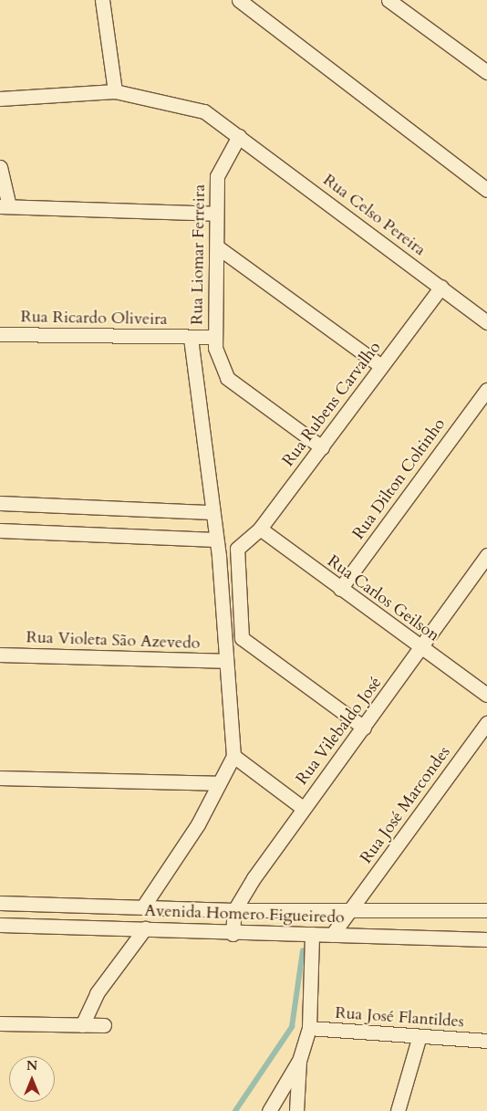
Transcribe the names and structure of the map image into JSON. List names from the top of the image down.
{
  "streets": {
    "street": [
      "Rua Celso Pereira",
      "Rua Liomar Ferreira",
      "Rua Ricardo Oliveira",
      "Rua Rubens Carvalho",
      "Rua Dilton Coltinho",
      "Rua Carlos Geilson",
      "Rua Violeta São Azevedo",
      "Rua Vilebaldo José",
      "Rua José Marcondes",
      "Avenida Homero Figueiredo",
      "Rua José Flantildes"
    ]
  },
  "crossings": [
    ["Rua Celso Pereira", "Rua Liomar Ferreira"],
    ["Rua Celso Pereira", "Rua Rubens Carvalho"],
    ["Rua Liomar Ferreira", "Rua Ricardo Oliveira"],
    ["Rua Liomar Ferreira", "Rua Rubens Carvalho"],
    ["Rua Rubens Carvalho", "Rua Carlos Geilson"],
    ["Rua Rubens Carvalho", "Rua Vilebaldo José"],
    ["Rua Dilton Coltinho", "Rua Carlos Geilson"],
    ["Rua Carlos Geilson", "Rua Vilebaldo José"],
    ["Rua Vilebaldo José", "Avenida Homero Figueiredo"],
    ["Rua José Marcondes", "Avenida Homero Figueiredo"]
  ],
  "north": "top"
}
